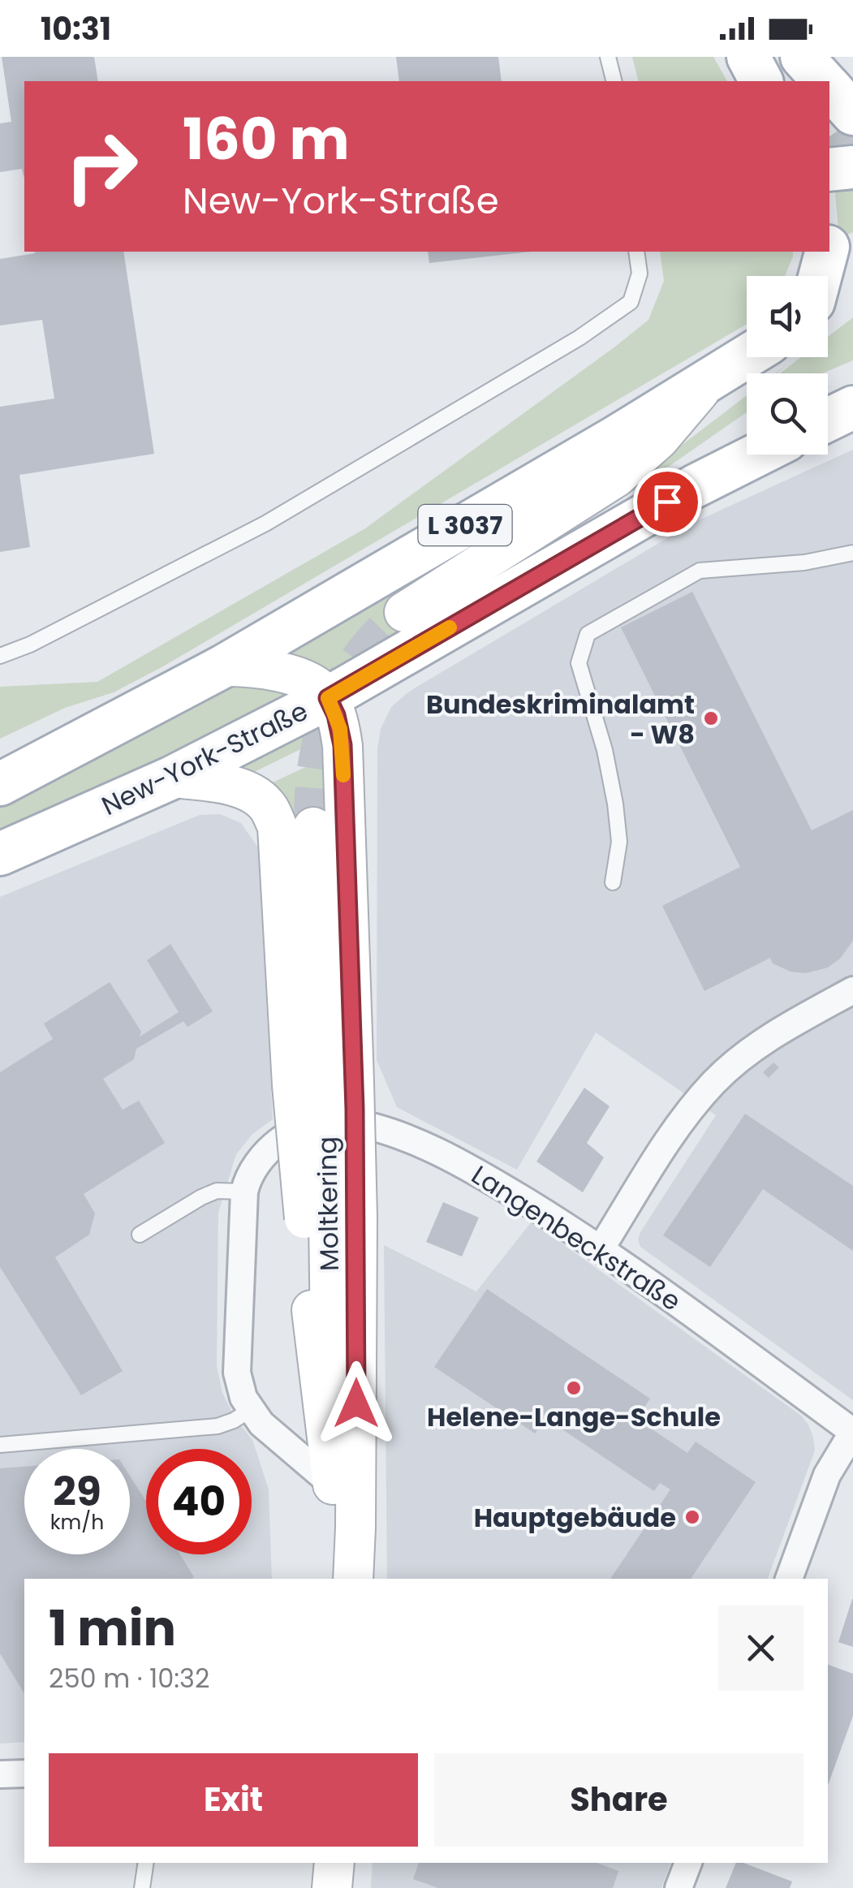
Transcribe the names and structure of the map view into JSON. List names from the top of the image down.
{
  "streets": {
    "main road": ["L 3037", "New-York-Straße"],
    "street": ["Moltkering", "Langenbeckstraße"]
  },
  "crossings": [
    ["New-York-Straße", "Moltkering"],
    ["Moltkering", "Langenbeckstraße"]
  ],
  "places": ["Bundeskriminalamt - W8", "Helene-Lange-Schule", "Hauptgebäude"],
  "page": {
    "status": "10:31",
    "turn": ["160 m", "New-York-Straße"],
    "speed": "29 km/h",
    "limit": "40",
    "heading": ["1 min", "250 m · 10:32"],
    "buttons": ["Exit", "Share"]
  }
}
